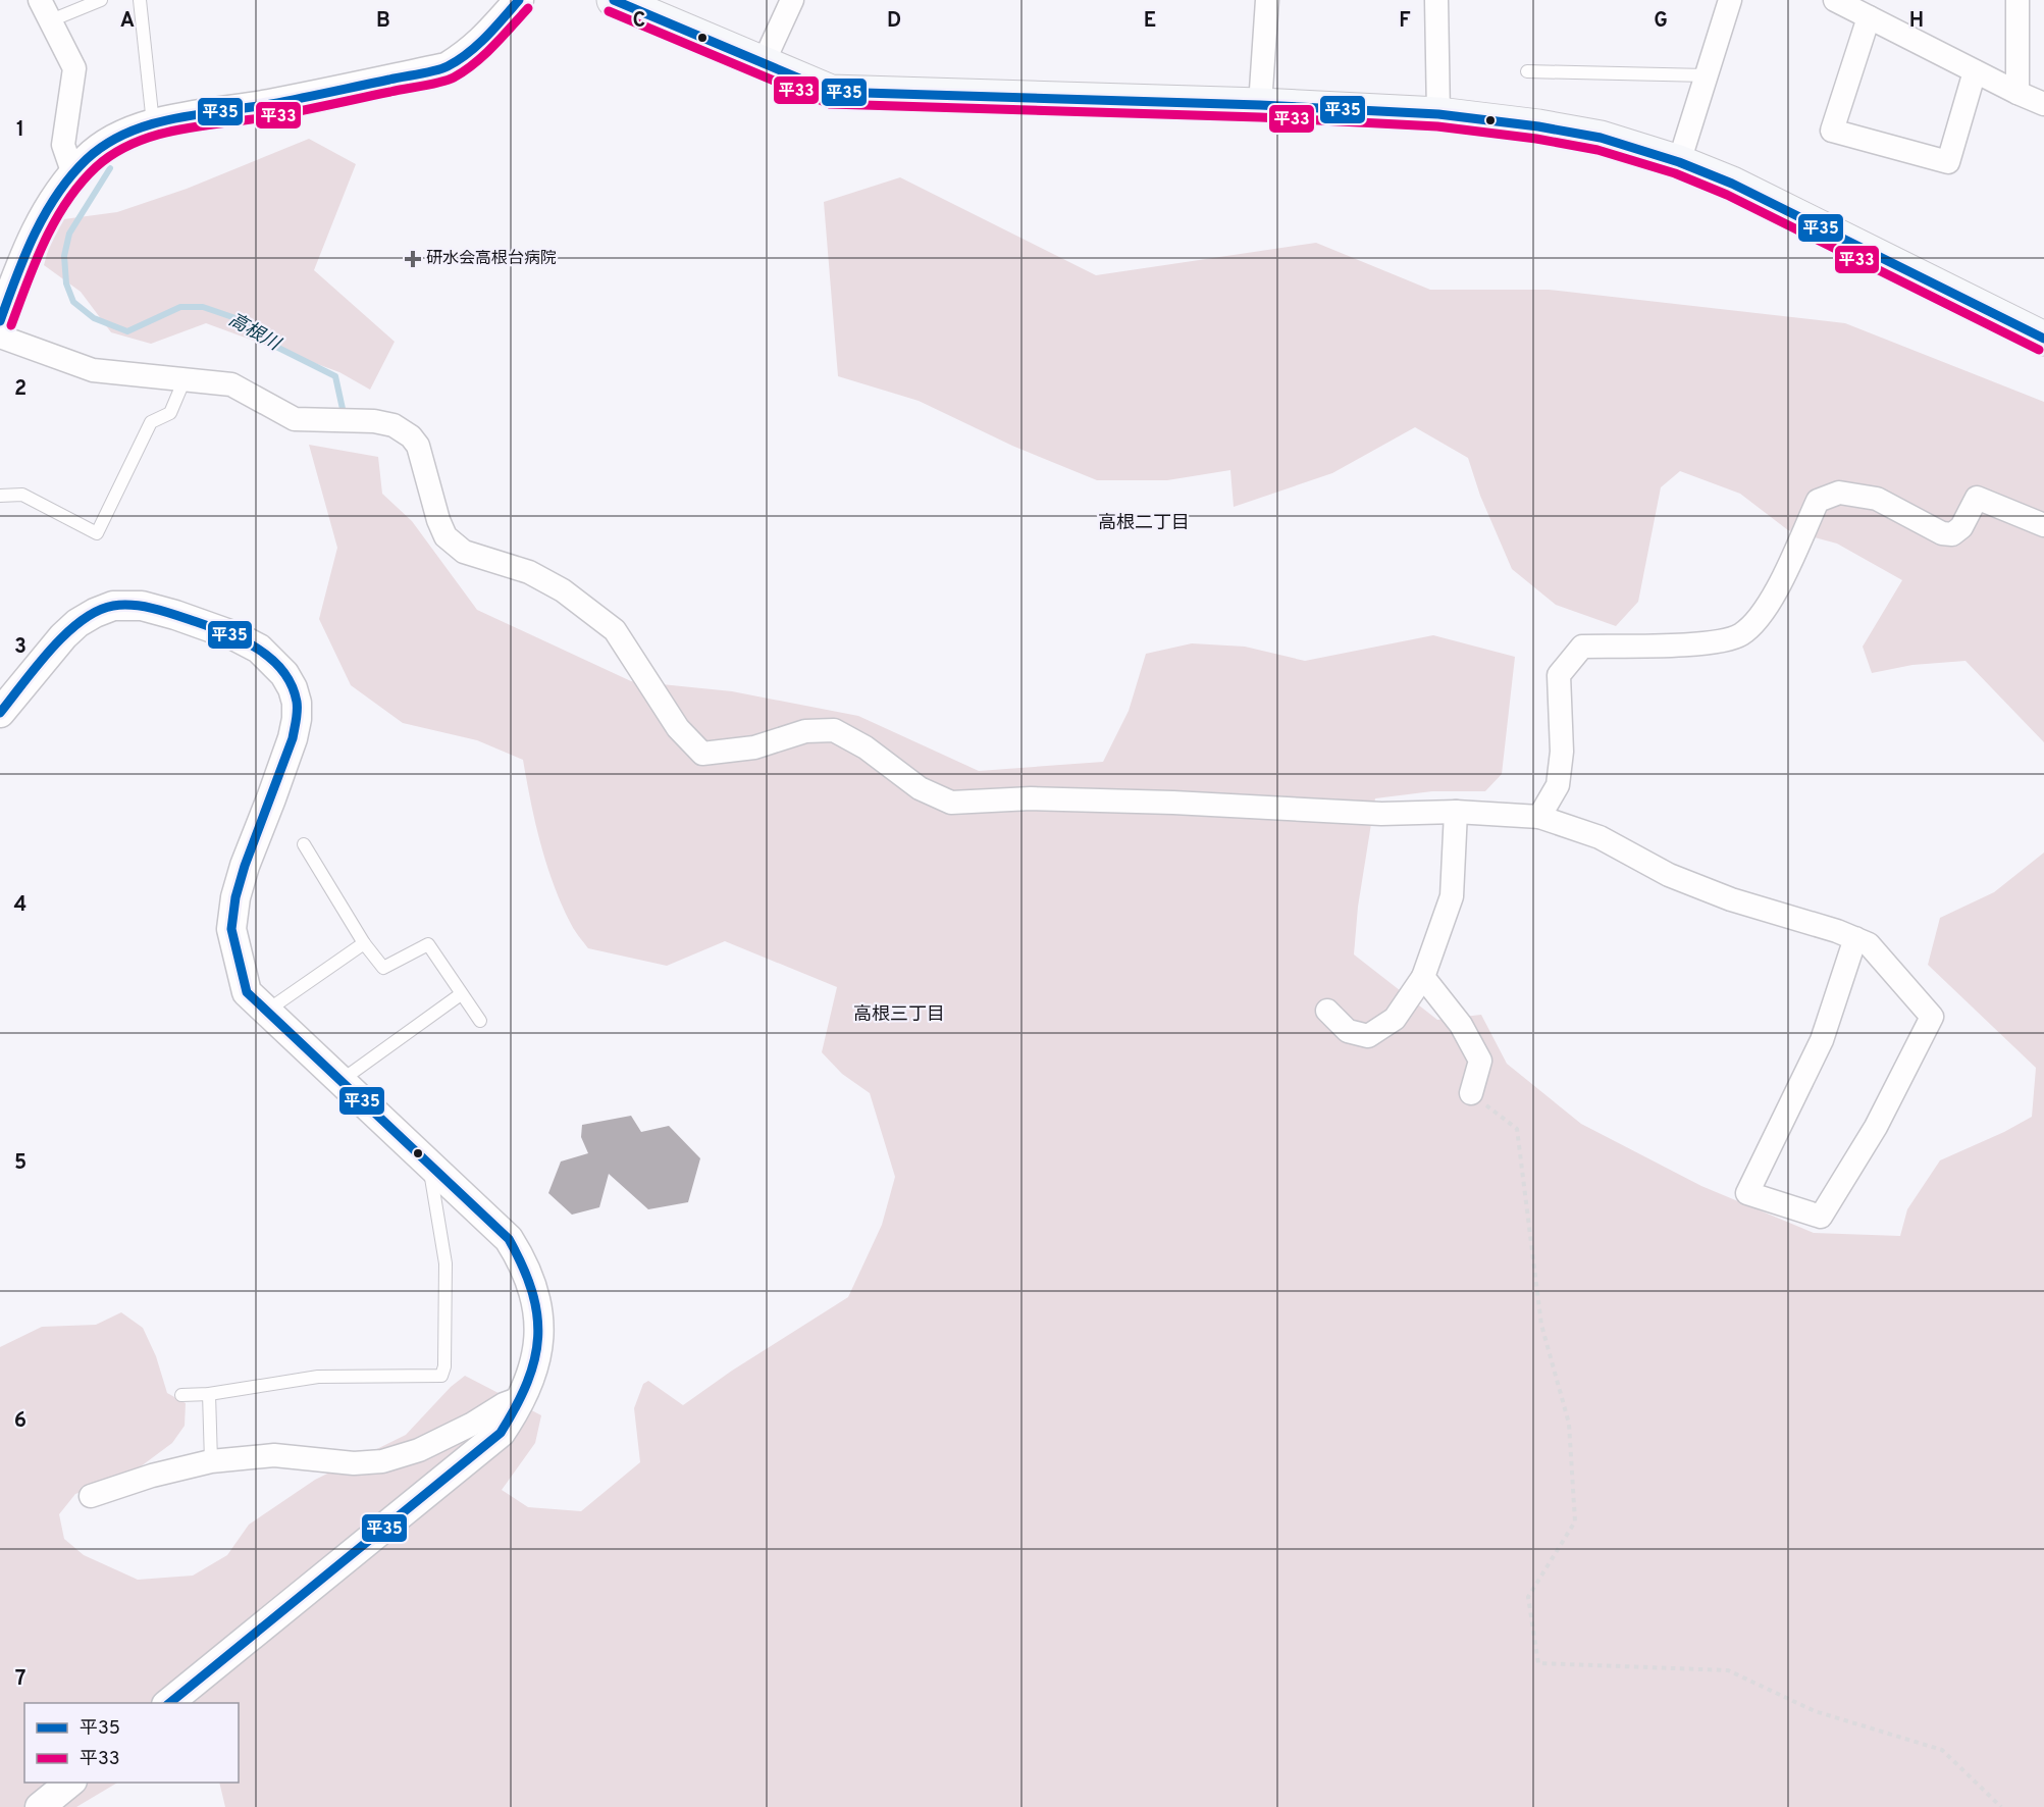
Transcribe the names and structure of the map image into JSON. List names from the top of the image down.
{
  "districts": ["高根二丁目", "高根三丁目"],
  "water": ["高根川"],
  "places": {
    "health": ["研水会高根台病院"]
  },
  "lines": ["transit line 平35", "transit line 平33"],
  "legend": ["平35", "平33"],
  "grid": {
    "columns": [
      "A",
      "B",
      "C",
      "D",
      "E",
      "F",
      "G",
      "H"
    ],
    "rows": [
      "1",
      "2",
      "3",
      "4",
      "5",
      "6",
      "7"
    ]
  }
}
